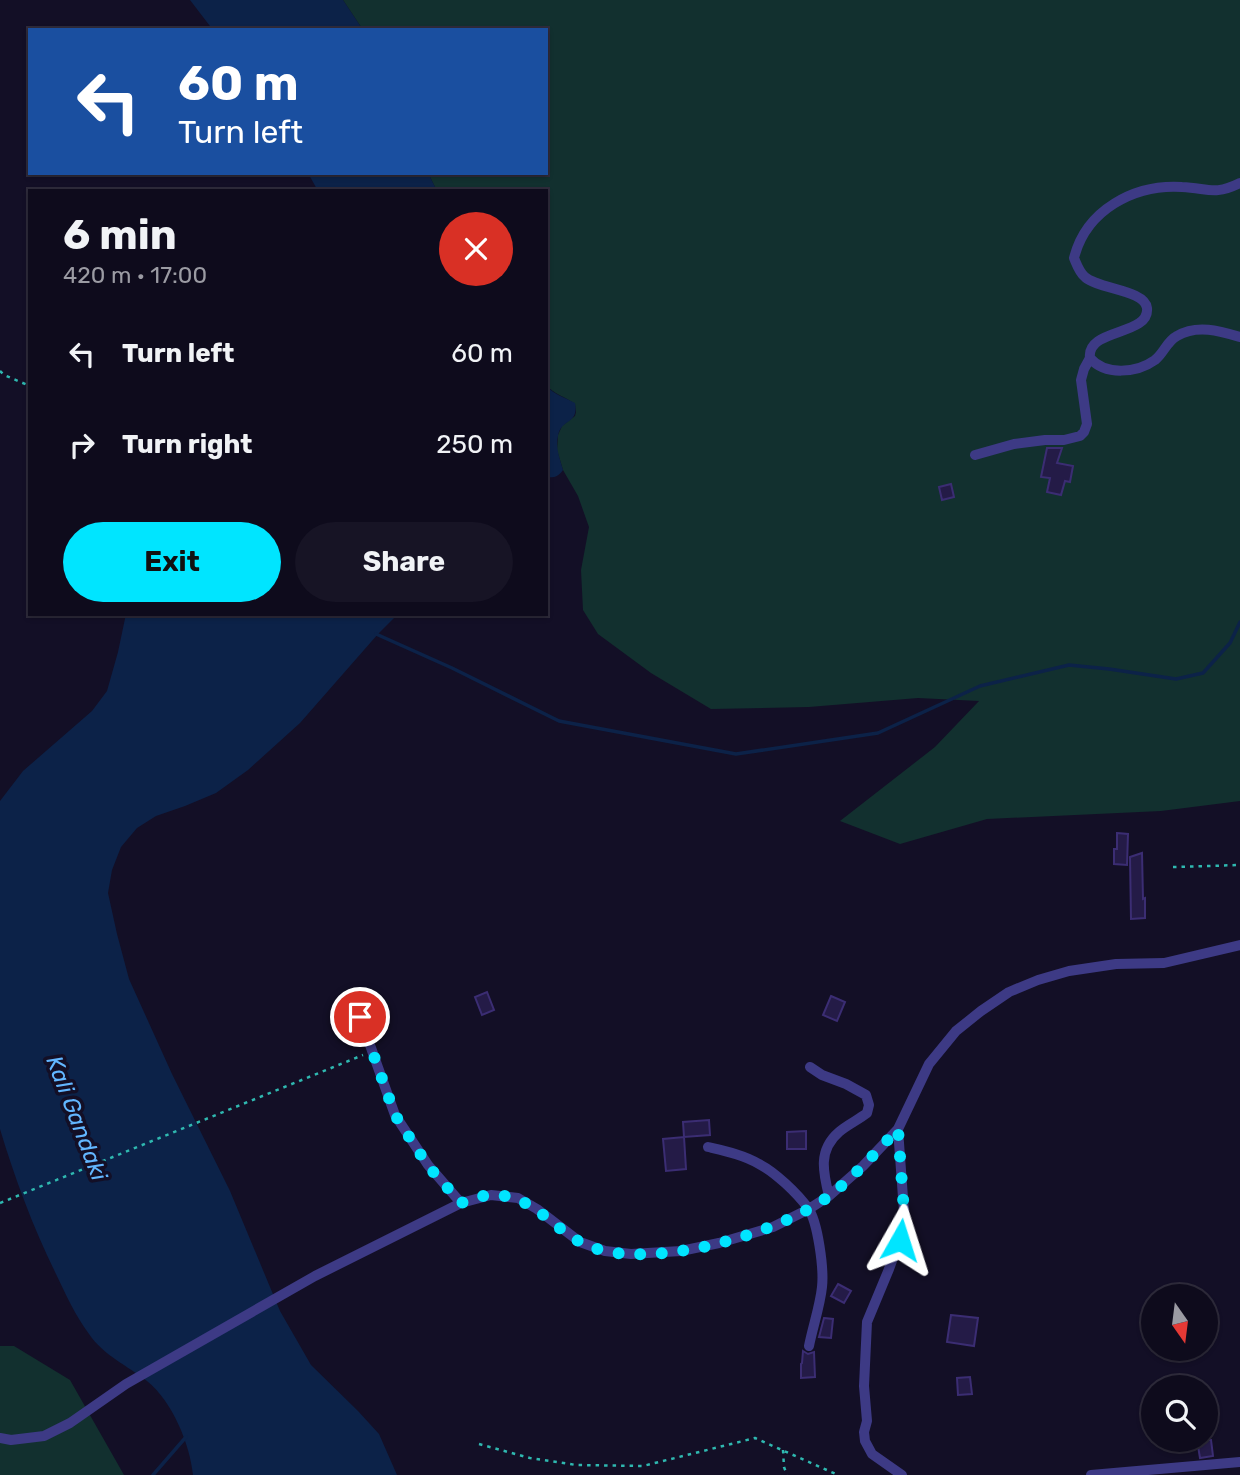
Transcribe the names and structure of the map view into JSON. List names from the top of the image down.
{
  "water": ["Kali Gandaki"],
  "north": "bottom",
  "page": {
    "turn": ["60 m", "Turn left"],
    "heading": ["6 min", "420 m · 17:00"],
    "list": [
      {
        "name": "Turn left",
        "value": "60 m"
      },
      {
        "name": "Turn right",
        "value": "250 m"
      }
    ],
    "buttons": ["Exit", "Share"]
  }
}
